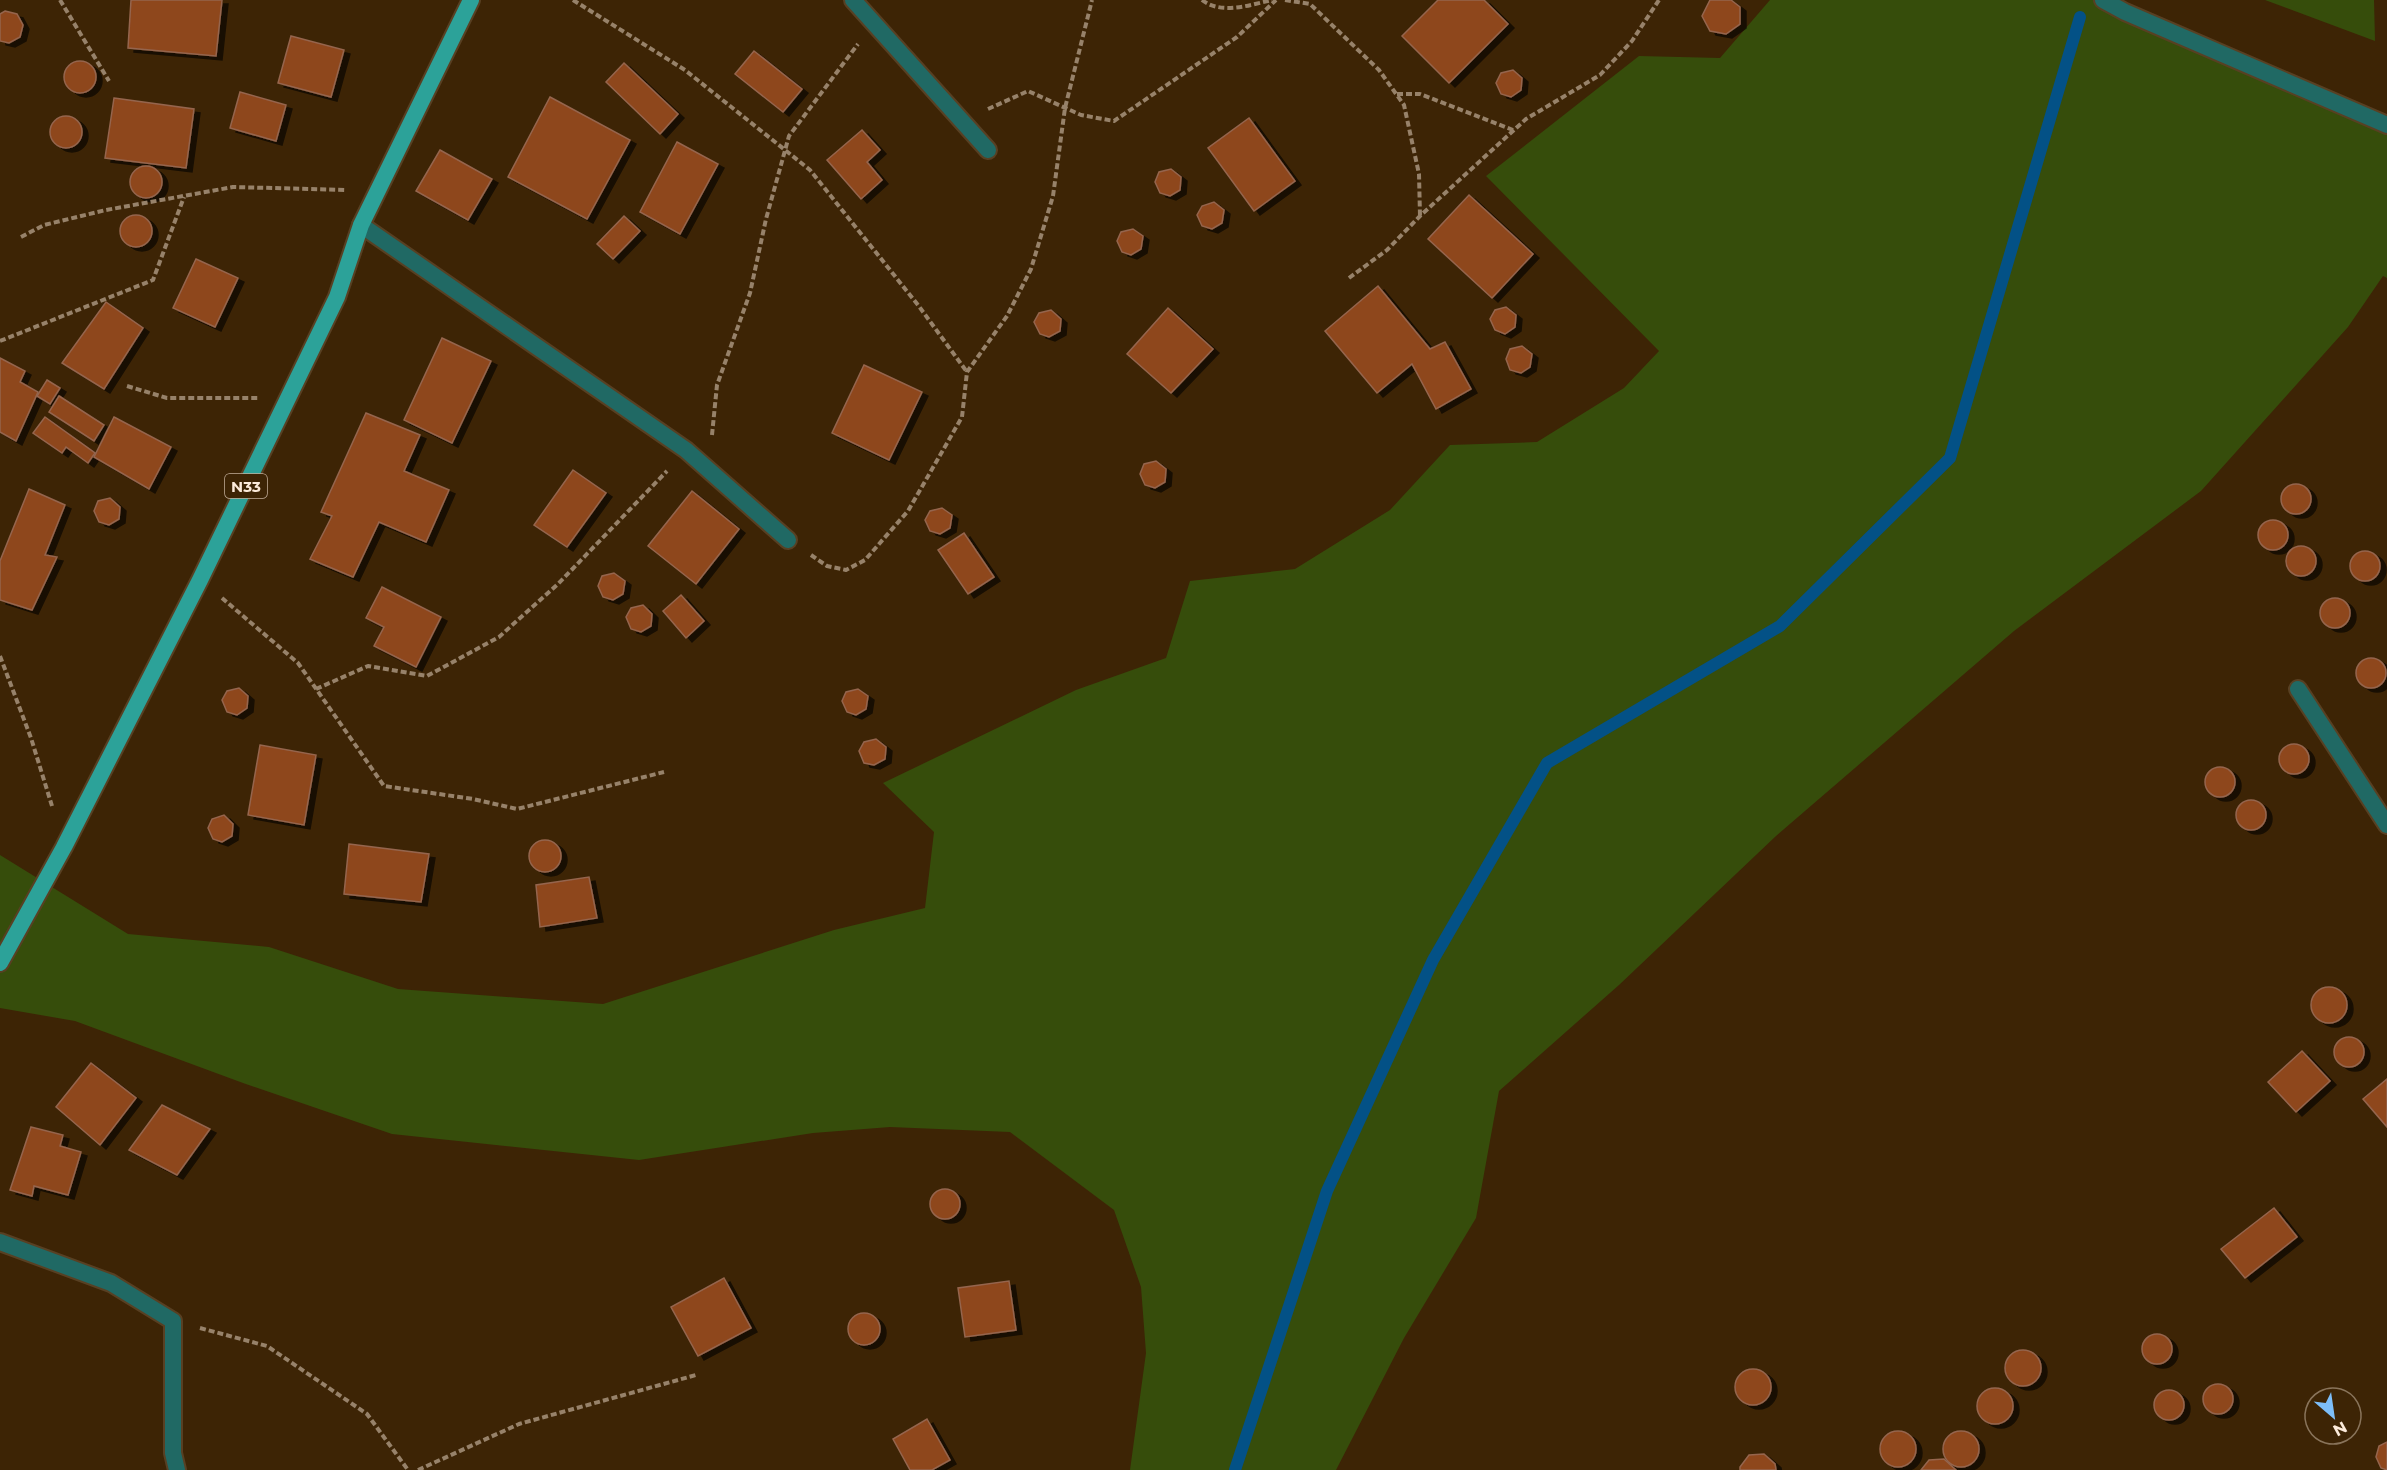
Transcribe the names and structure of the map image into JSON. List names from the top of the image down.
{
  "streets": {
    "main road": ["N33"]
  },
  "north": "bottom right"
}
